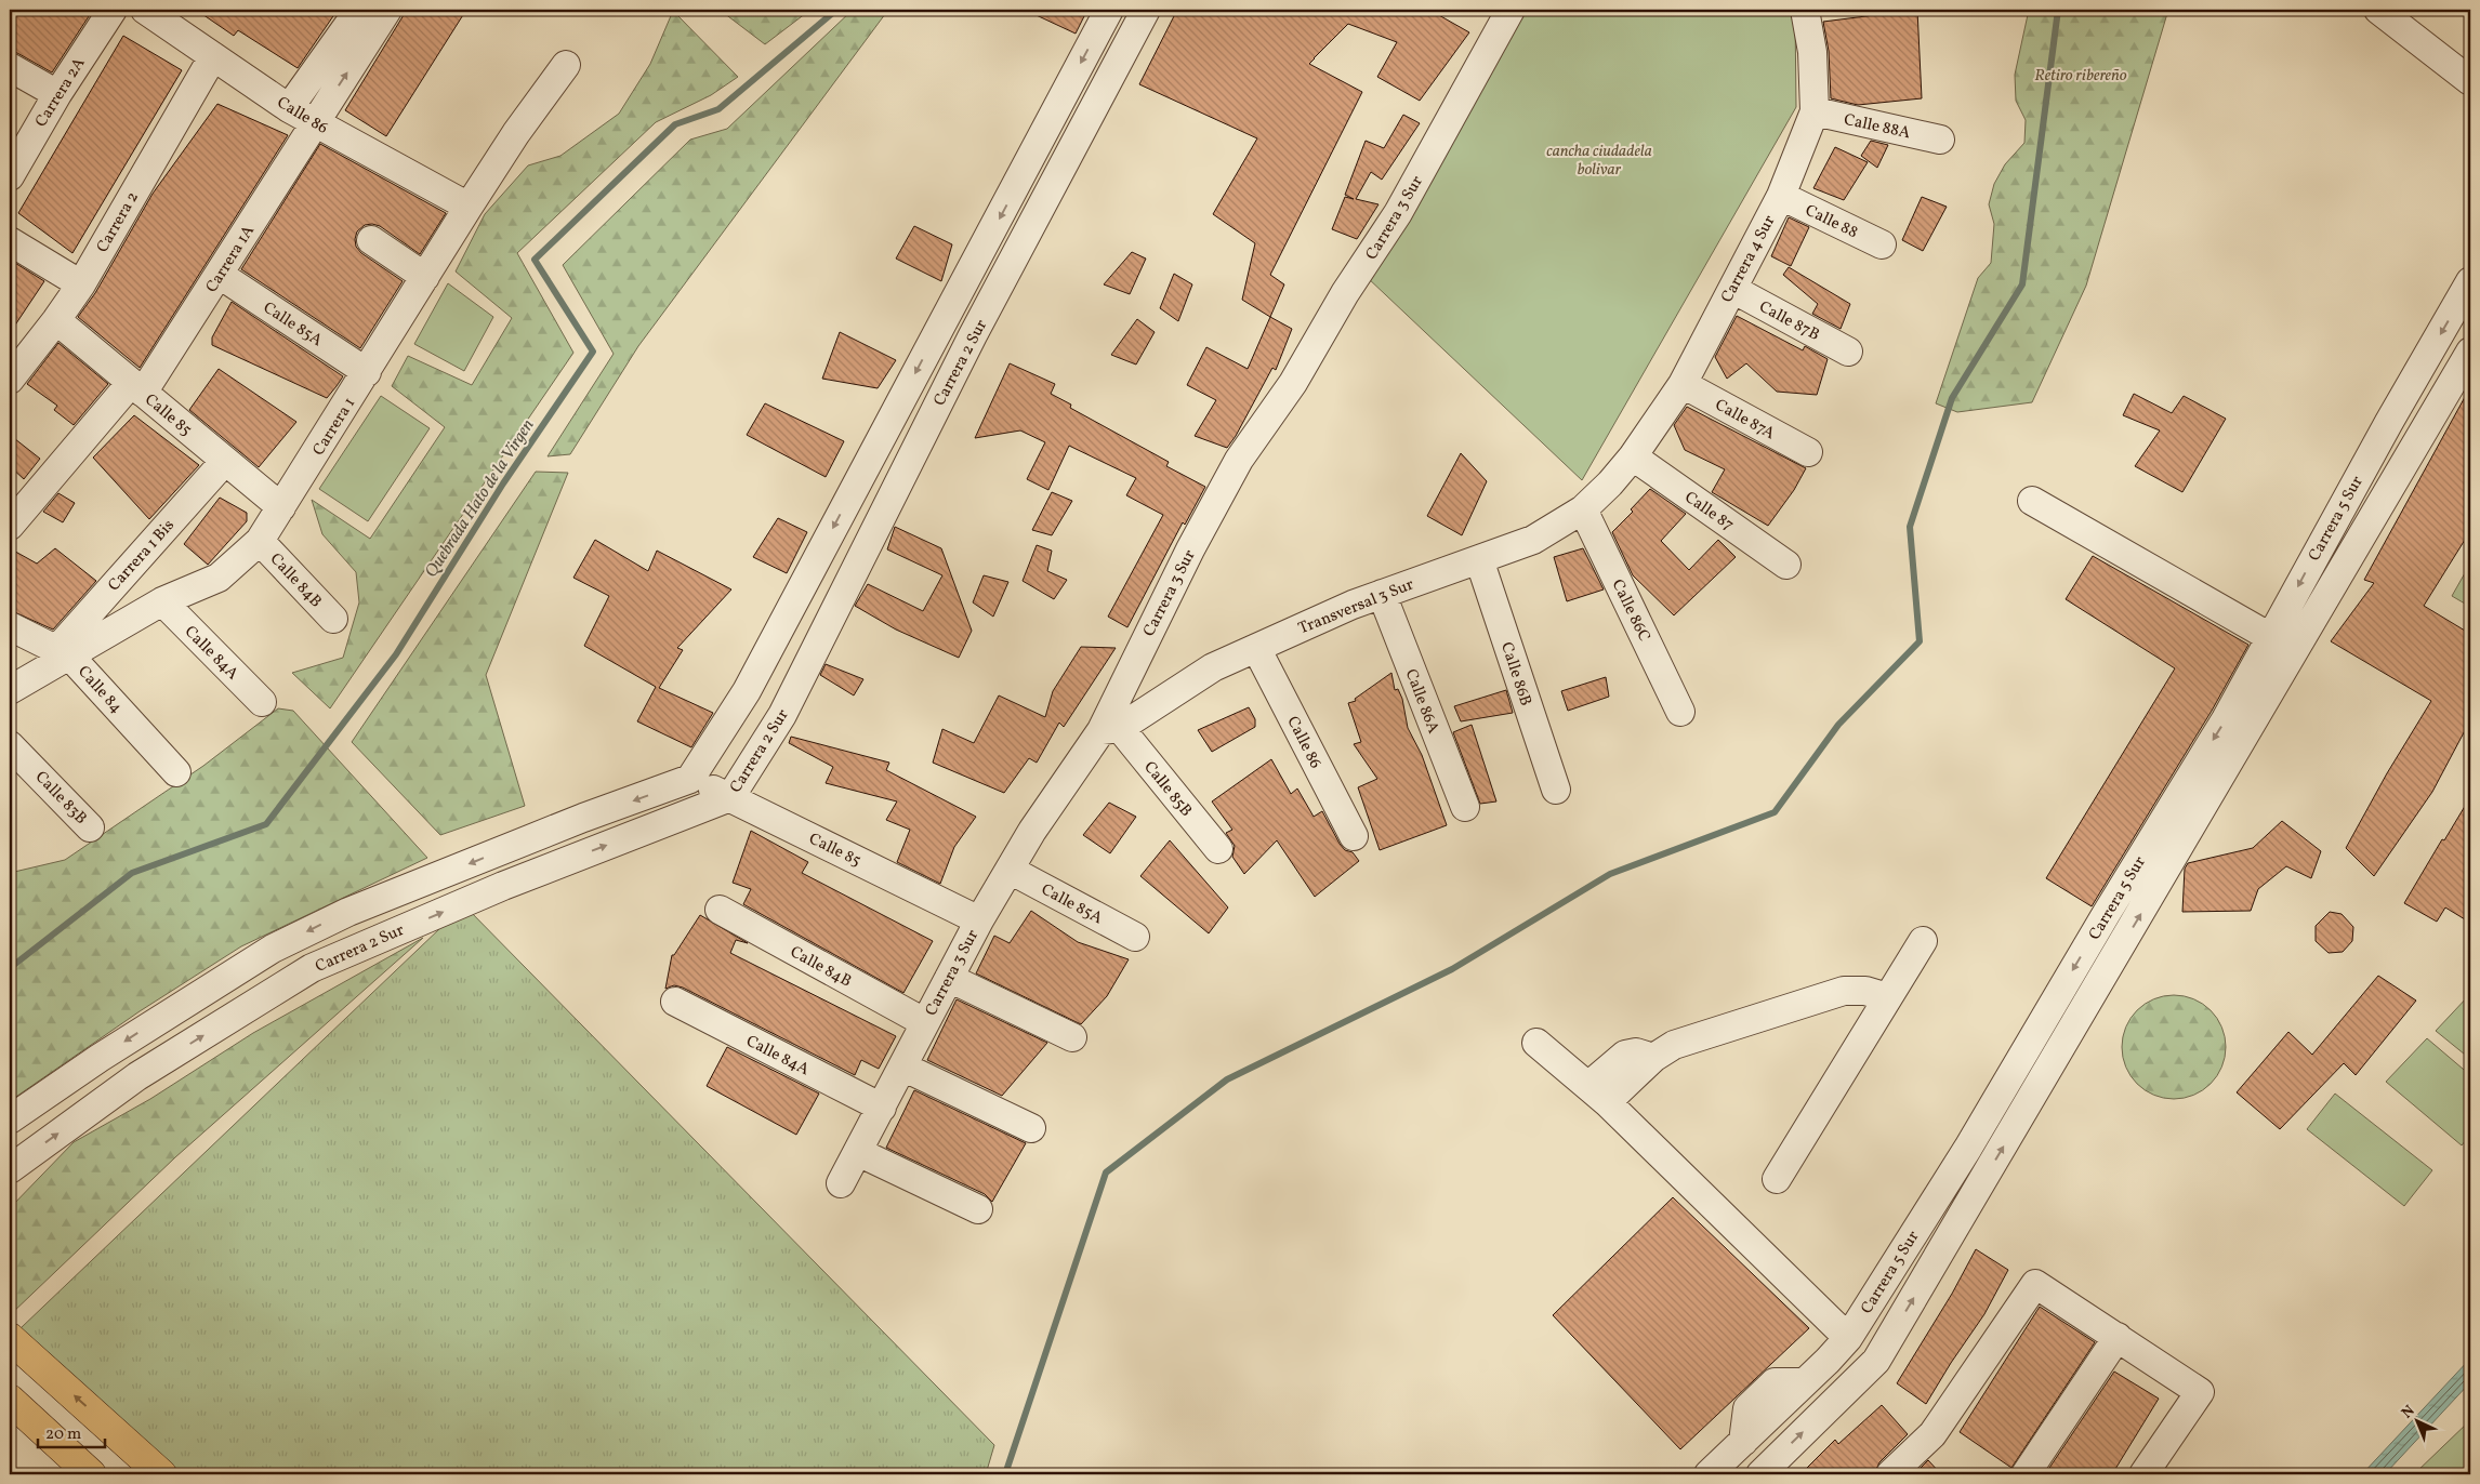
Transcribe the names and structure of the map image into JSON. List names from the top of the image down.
{
  "streets": {
    "street": [
      "Carrera 2A",
      "Calle 86",
      "Calle 88A",
      "Carrera 3 Sur",
      "Calle 88",
      "Carrera 2",
      "Carrera 1A",
      "Carrera 4 Sur",
      "Calle 87B",
      "Calle 85A",
      "Carrera 2 Sur",
      "Calle 85",
      "Calle 87A",
      "Carrera 1",
      "Calle 87",
      "Carrera 5 Sur",
      "Carrera 1 Bis",
      "Calle 84B",
      "Transversal 3 Sur",
      "Calle 86C",
      "Calle 84A",
      "Calle 86B",
      "Calle 84",
      "Calle 86A",
      "Calle 85B",
      "Calle 83B"
    ]
  },
  "crossings": [
    ["Calle 86", "Carrera 2"],
    ["Calle 86", "Carrera 1A"],
    ["Calle 86", "Carrera 1"],
    ["Calle 86", "Transversal 3 Sur"],
    ["Calle 88A", "Carrera 4 Sur"],
    ["Carrera 3 Sur", "Calle 85A"],
    ["Carrera 3 Sur", "Calle 85"],
    ["Carrera 3 Sur", "Calle 84B"],
    ["Carrera 3 Sur", "Transversal 3 Sur"],
    ["Carrera 3 Sur", "Calle 84A"],
    ["Carrera 3 Sur", "Calle 85B"],
    ["Calle 88", "Carrera 4 Sur"],
    ["Carrera 2", "Calle 85"],
    ["Carrera 1A", "Calle 85A"],
    ["Carrera 1A", "Calle 85"],
    ["Carrera 4 Sur", "Calle 87B"],
    ["Carrera 4 Sur", "Calle 87A"],
    ["Carrera 4 Sur", "Calle 87"],
    ["Carrera 4 Sur", "Transversal 3 Sur"],
    ["Calle 85A", "Carrera 1"],
    ["Carrera 2 Sur", "Calle 85"],
    ["Calle 85", "Carrera 1"],
    ["Calle 85", "Carrera 1 Bis"],
    ["Carrera 1", "Carrera 1 Bis"],
    ["Carrera 1", "Calle 84B"],
    ["Carrera 1", "Calle 84A"],
    ["Carrera 1", "Calle 84"],
    ["Carrera 1 Bis", "Calle 84"],
    ["Transversal 3 Sur", "Calle 86C"],
    ["Transversal 3 Sur", "Calle 86B"],
    ["Transversal 3 Sur", "Calle 86A"],
    ["Transversal 3 Sur", "Calle 85B"]
  ],
  "water": ["Quebrada Hato de la Virgen"],
  "parks": ["Retiro ribereño", "cancha ciudadela bolivar"],
  "scale_bar": "20 m",
  "north": "top left"
}
